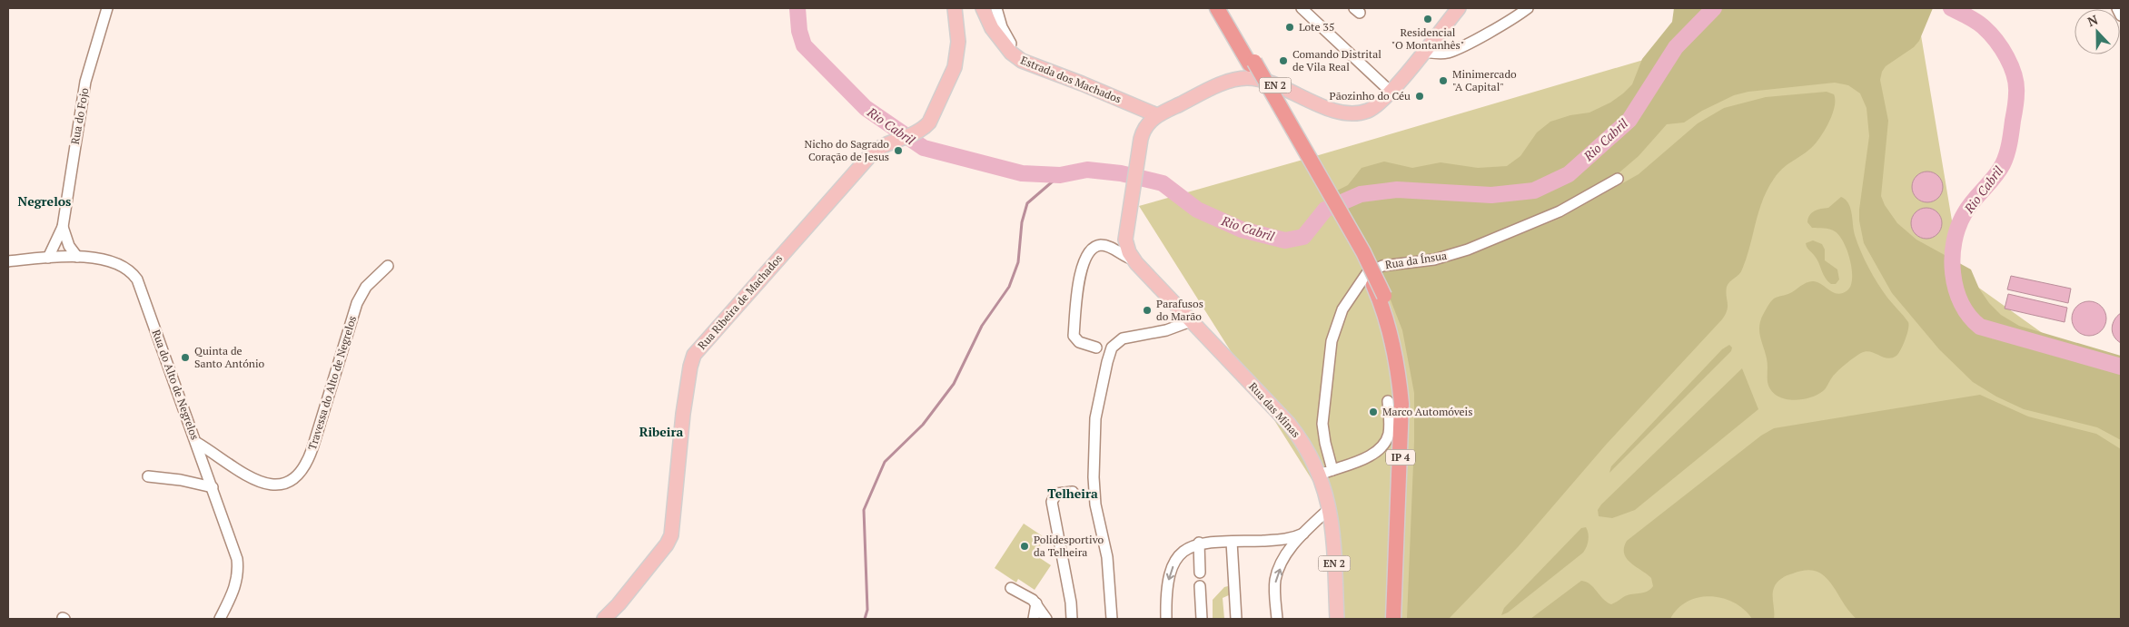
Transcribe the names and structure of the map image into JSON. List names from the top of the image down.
{
  "streets": {
    "highway": ["IP 4"],
    "main road": [
      "Estrada dos Machados",
      "EN 2",
      "Rua Ribeira de Machados",
      "Rua das Minas"
    ],
    "street": [
      "Rua do Fojo",
      "Rua da Ínsua",
      "Travessa do Alto de Negrelos",
      "Rua do Alto de Negrelos"
    ]
  },
  "crossings": [
    ["Estrada dos Machados", "EN 2"],
    ["EN 2", "Rua das Minas"],
    ["Rua do Fojo", "Rua do Alto de Negrelos"],
    ["Travessa do Alto de Negrelos", "Rua do Alto de Negrelos"]
  ],
  "districts": ["Negrelos", "Ribeira", "Telheira"],
  "water": ["Rio Cabril"],
  "places": [
    "Residencial \"O Montanhês\"",
    "Lote 35",
    "Comando Distrital de Vila Real",
    "Minimercado \"A Capital\"",
    "Pãozinho do Céu",
    "Nicho do Sagrado Coração de Jesus",
    "Parafusos do Marão",
    "Quinta de Santo António",
    "Marco Automóveis",
    "Polidesportivo da Telheira"
  ],
  "north": "top"
}
